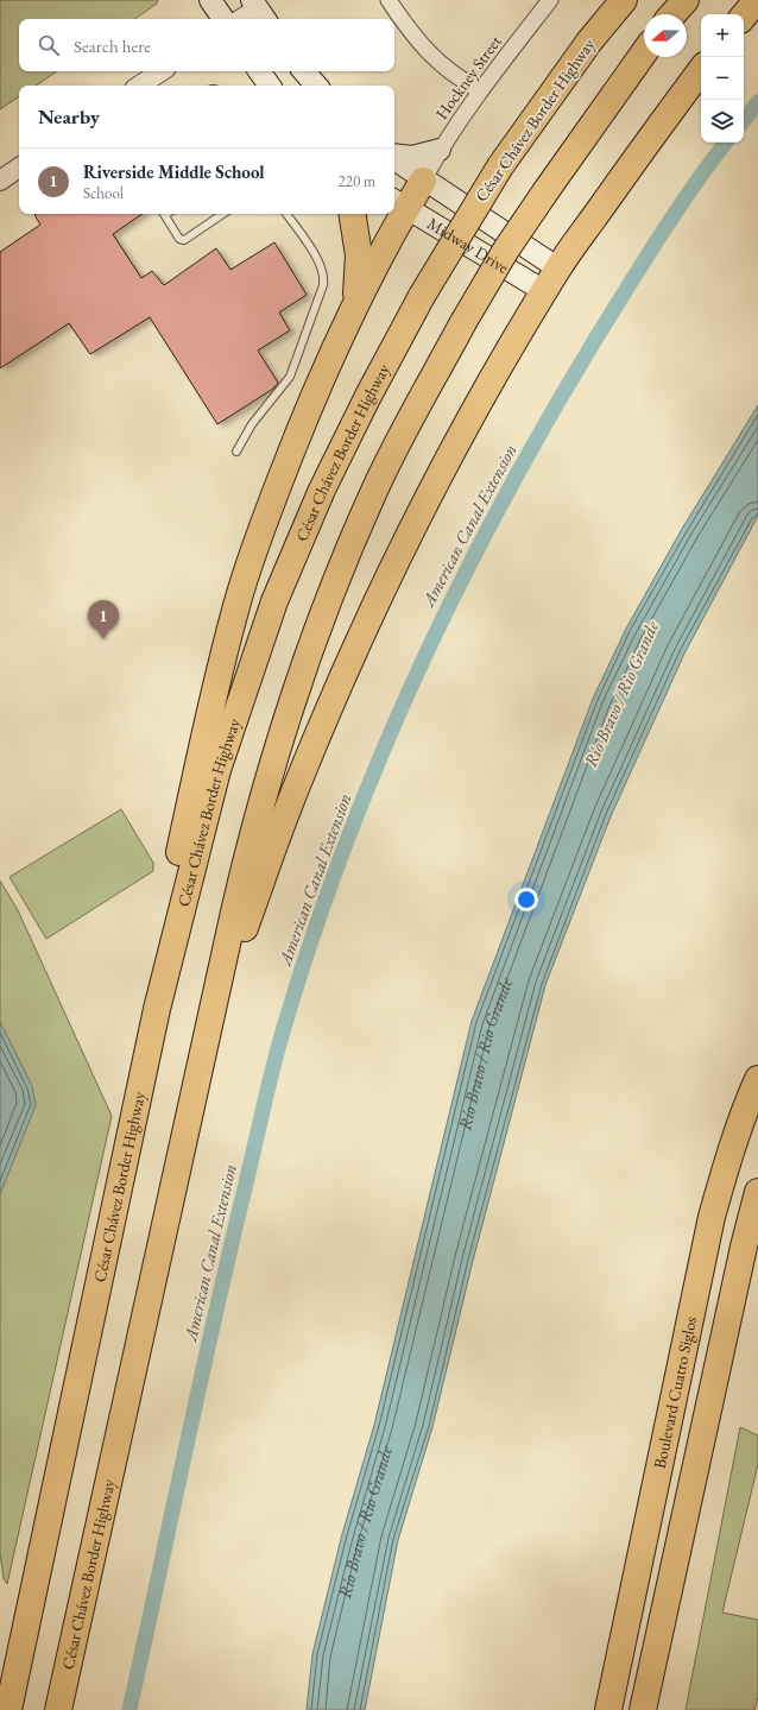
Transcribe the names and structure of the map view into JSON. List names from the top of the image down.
{
  "streets": {
    "highway": ["César Chávez Border Highway", "Boulevard Cuatro Siglos"],
    "main road": ["Midway Drive"],
    "street": ["Hockney Street"]
  },
  "crossings": [
    ["Hockney Street", "Midway Drive"]
  ],
  "water": ["American Canal Extension", "Río Bravo / Rio Grande"],
  "north": "left",
  "page": {
    "map_buttons": ["+", "−"],
    "search": "Search here",
    "heading": "Nearby",
    "list": [
      {
        "mark": "1",
        "name": "Riverside Middle School",
        "note": "School",
        "value": "220 m"
      }
    ],
    "pins": "1"
  }
}
